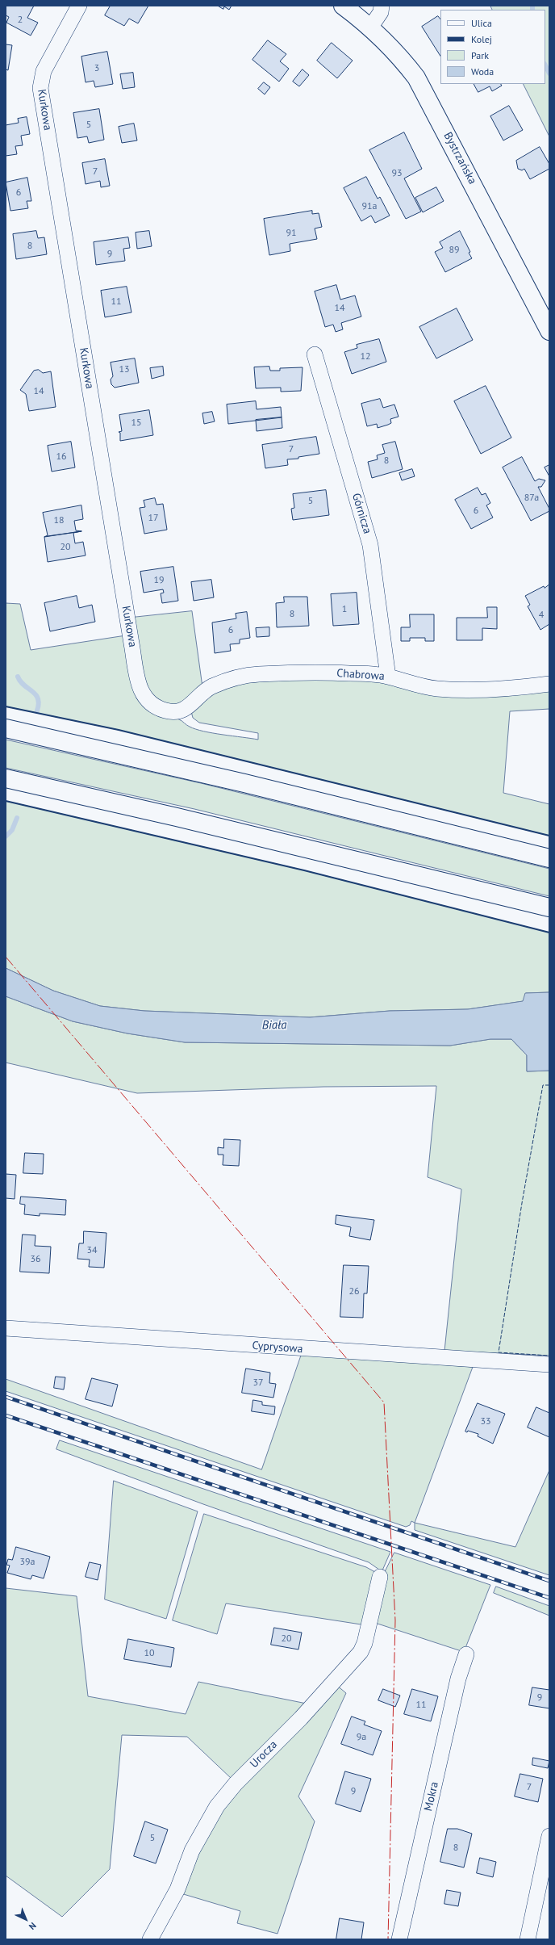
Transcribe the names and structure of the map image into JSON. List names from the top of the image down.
{
  "streets": {
    "main road": ["Bystrzańska"],
    "street": [
      "Kurkowa",
      "Górnicza",
      "Chabrowa",
      "Cyprysowa",
      "Urocza",
      "Mokra"
    ]
  },
  "crossings": [
    ["Kurkowa", "Chabrowa"],
    ["Górnicza", "Chabrowa"]
  ],
  "water": ["Biała"],
  "house_numbers": [
    "2",
    "3",
    "5",
    "7",
    "93",
    "6",
    "91a",
    "91",
    "8",
    "89",
    "9",
    "11",
    "14",
    "12",
    "13",
    "14",
    "15",
    "7",
    "16",
    "8",
    "87a",
    "5",
    "6",
    "17",
    "18",
    "20",
    "19",
    "1",
    "8",
    "4",
    "6",
    "34",
    "36",
    "26",
    "37",
    "33",
    "39a",
    "20",
    "10",
    "9",
    "11",
    "9a",
    "7",
    "9",
    "5",
    "8"
  ],
  "legend": [
    "Ulica",
    "Kolej",
    "Park",
    "Woda"
  ],
  "north": "bottom right"
}
